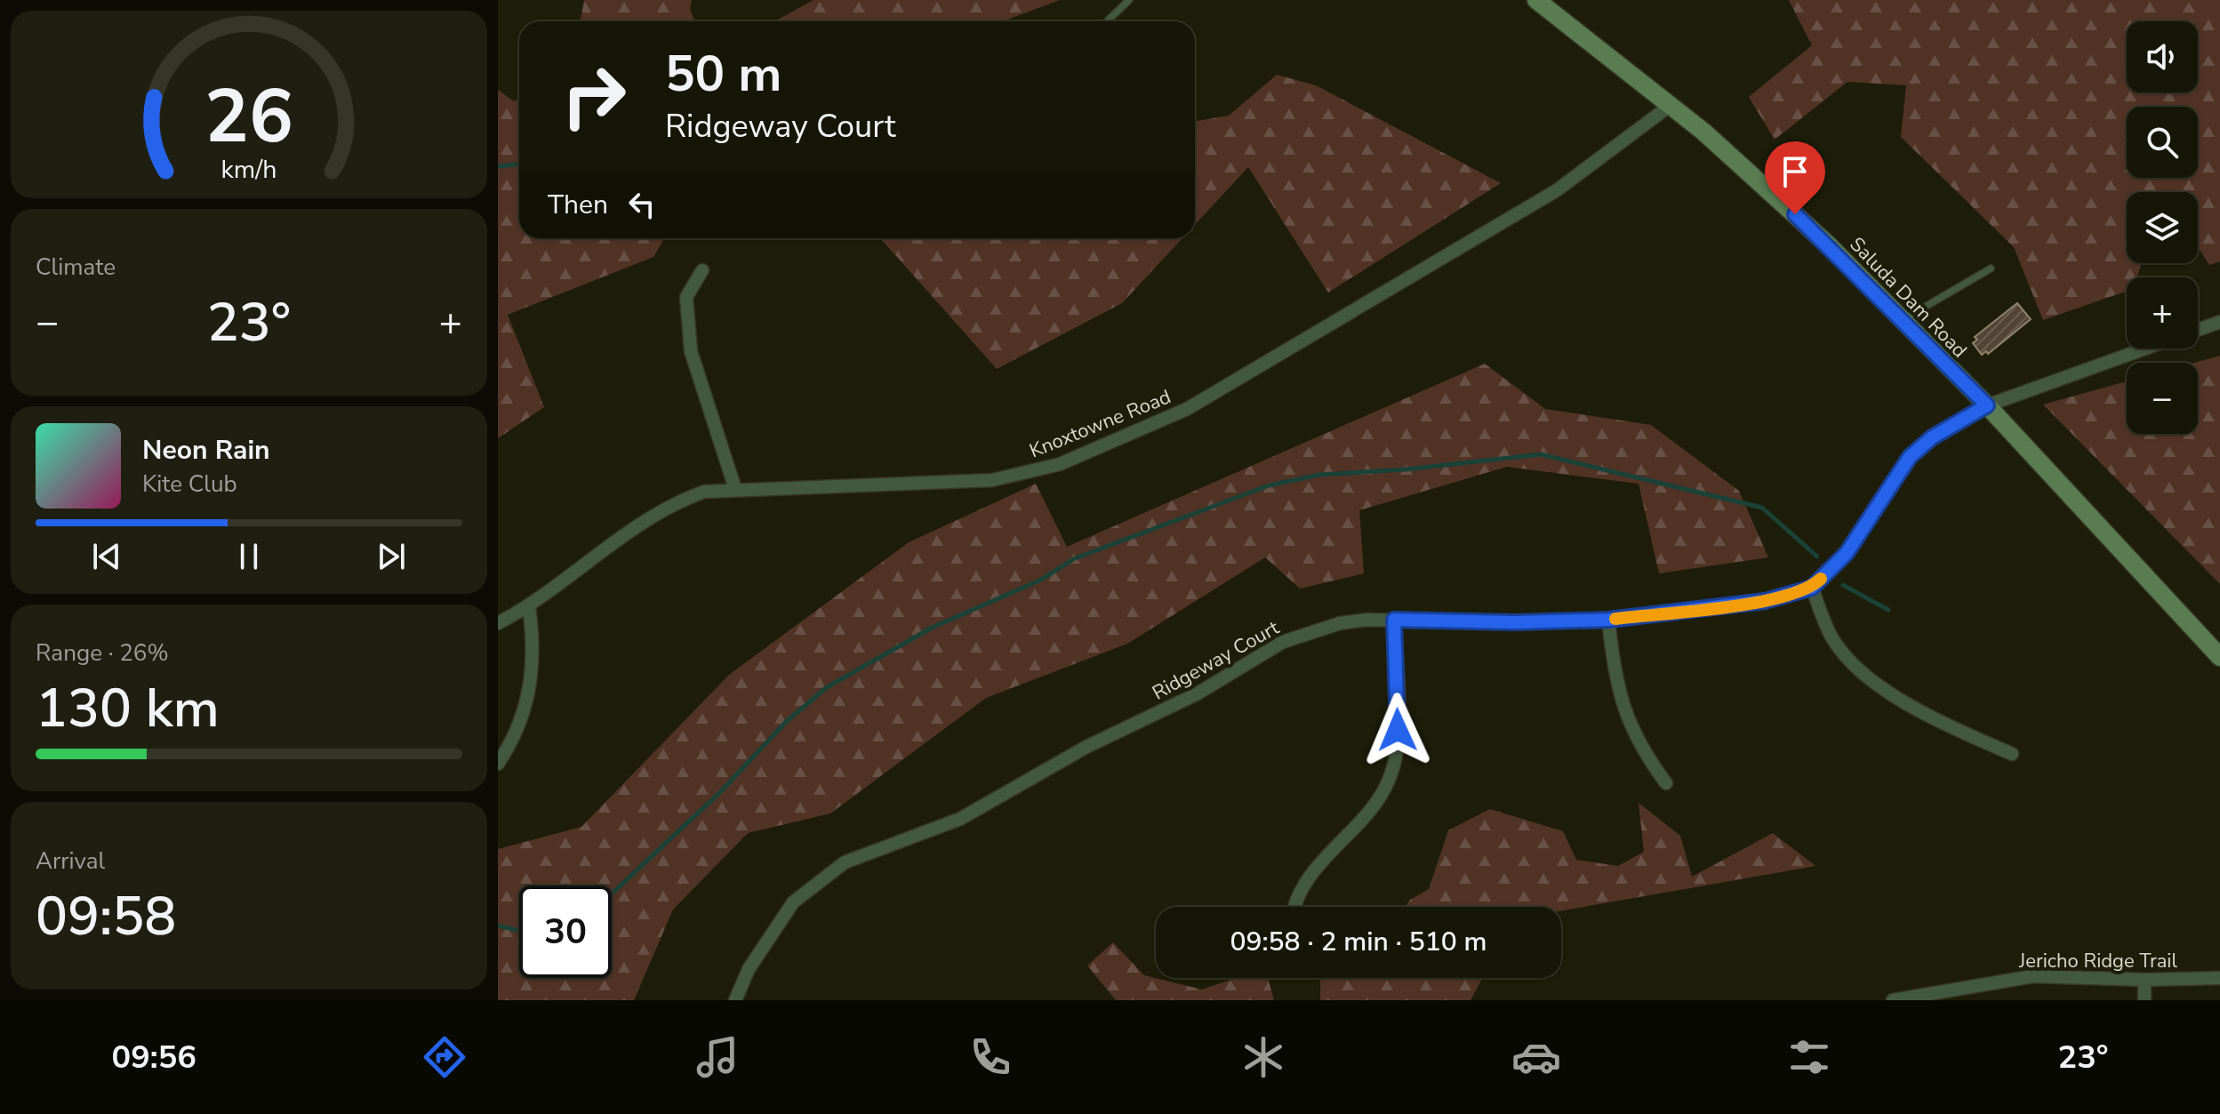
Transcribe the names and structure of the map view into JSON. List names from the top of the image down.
{
  "streets": {
    "street": [
      "Saluda Dam Road",
      "Knoxtowne Road",
      "Ridgeway Court",
      "Jericho Ridge Trail"
    ]
  },
  "crossings": [
    ["Saluda Dam Road", "Knoxtowne Road"],
    ["Saluda Dam Road", "Ridgeway Court"]
  ],
  "page": {
    "map_buttons": ["+", "−"],
    "turn": ["50 m", "Ridgeway Court"],
    "then": "Then",
    "tile": [
      "Climate",
      ["Range · 26%", "130 km"],
      ["Arrival", "09:58"]
    ],
    "heat": ["−", "23°", "+"],
    "song": ["Neon Rain", "Kite Club"],
    "limit": "30",
    "trip": "09:58 · 2 min · 510 m",
    "tabs": ["09:56", "23°"],
    "gauge": ["26", "km/h"]
  }
}
